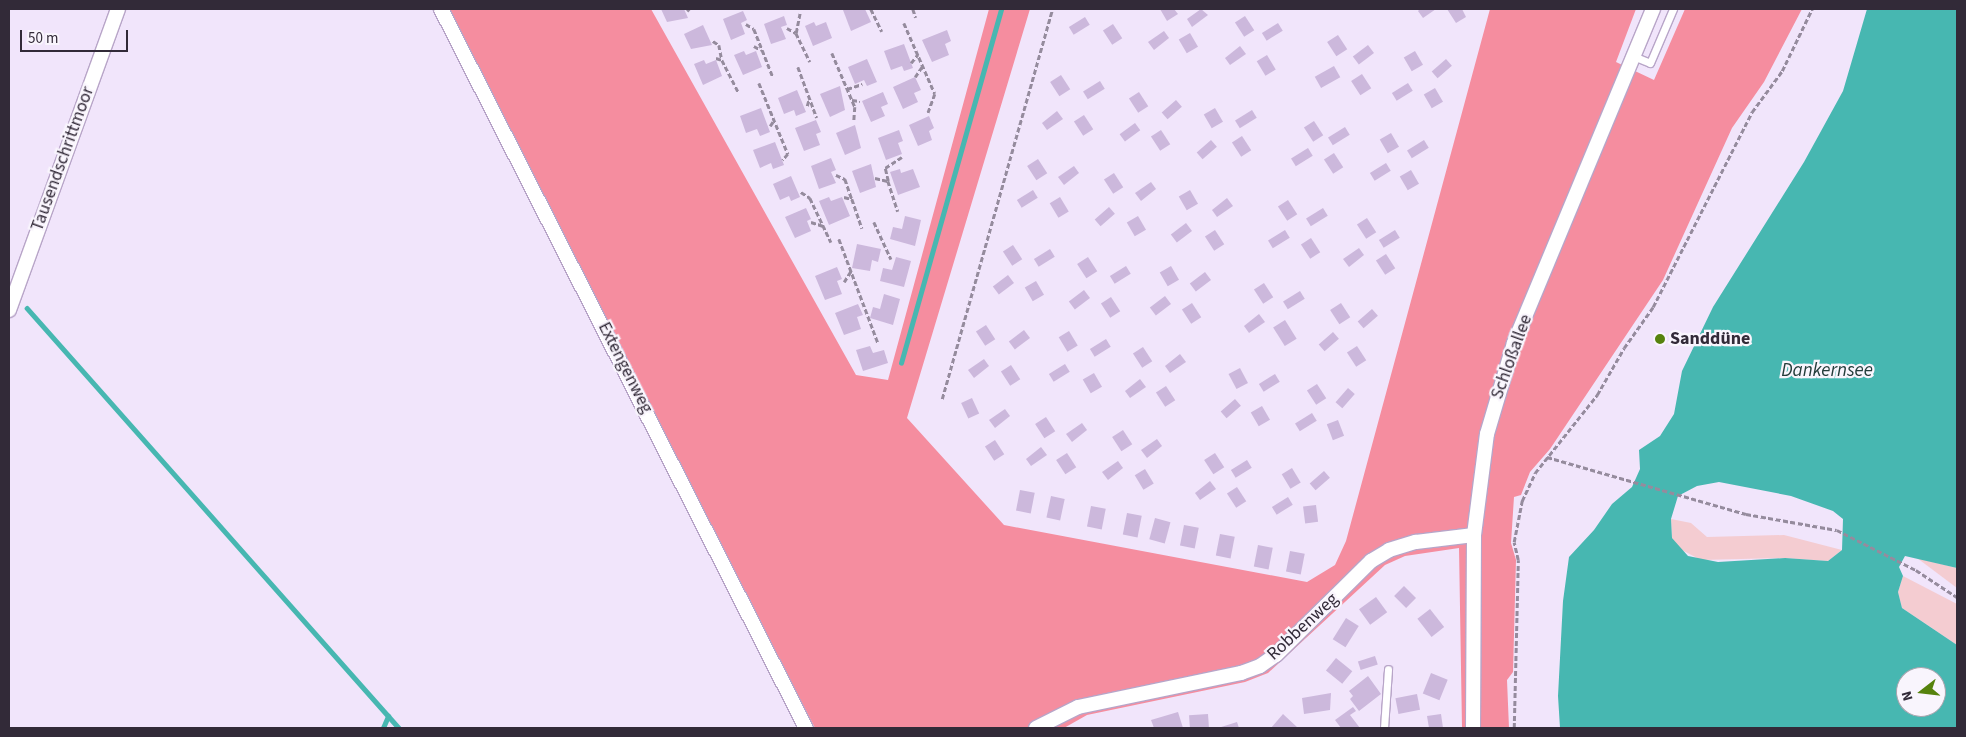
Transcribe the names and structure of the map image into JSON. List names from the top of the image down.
{
  "streets": {
    "street": [
      "Tausendschrittmoor",
      "Schloßallee",
      "Extengenweg",
      "Robbenweg"
    ]
  },
  "crossings": [
    ["Schloßallee", "Robbenweg"]
  ],
  "water": ["Dankernsee"],
  "places": ["Sanddüne"],
  "scale_bar": "50 m",
  "north": "left"
}
